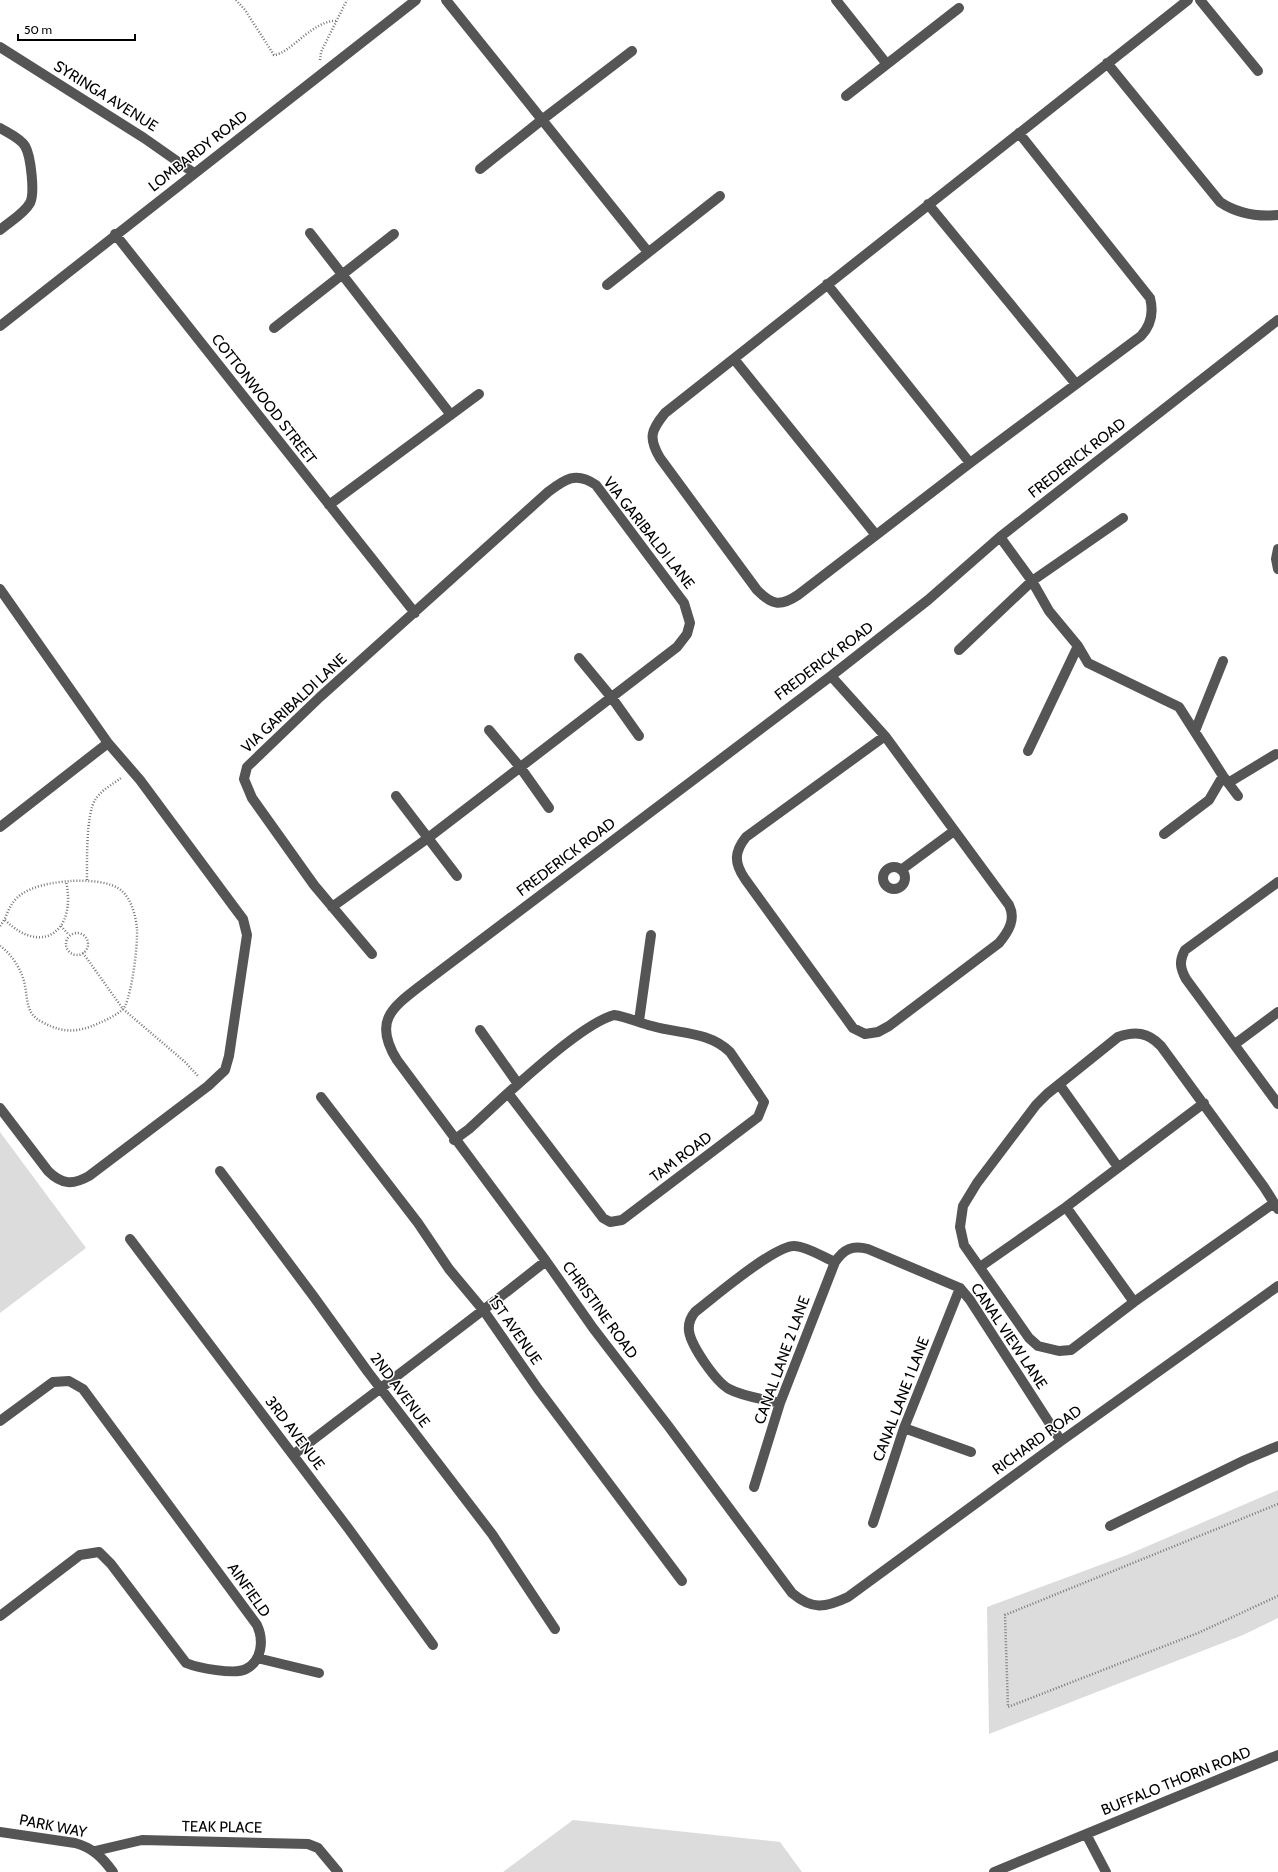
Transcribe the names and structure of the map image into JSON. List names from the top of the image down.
{
  "streets": {
    "street": [
      "SYRINGA AVENUE",
      "LOMBARDY ROAD",
      "COTTONWOOD STREET",
      "FREDERICK ROAD",
      "VIA GARIBALDI LANE",
      "TAM ROAD",
      "CHRISTINE ROAD",
      "1ST AVENUE",
      "CANAL VIEW LANE",
      "CANAL LANE 2 LANE",
      "2ND AVENUE",
      "CANAL LANE 1 LANE",
      "3RD AVENUE",
      "RICHARD ROAD",
      "AINFIELD",
      "BUFFALO THORN ROAD",
      "PARK WAY",
      "TEAK PLACE"
    ]
  },
  "crossings": [
    ["SYRINGA AVENUE", "LOMBARDY ROAD"],
    ["LOMBARDY ROAD", "COTTONWOOD STREET"],
    ["COTTONWOOD STREET", "VIA GARIBALDI LANE"],
    ["FREDERICK ROAD", "CHRISTINE ROAD"],
    ["TAM ROAD", "CHRISTINE ROAD"],
    ["CHRISTINE ROAD", "RICHARD ROAD"],
    ["CANAL VIEW LANE", "CANAL LANE 2 LANE"],
    ["CANAL VIEW LANE", "CANAL LANE 1 LANE"],
    ["CANAL VIEW LANE", "RICHARD ROAD"],
    ["PARK WAY", "TEAK PLACE"]
  ],
  "scale_bar": "50 m"
}
